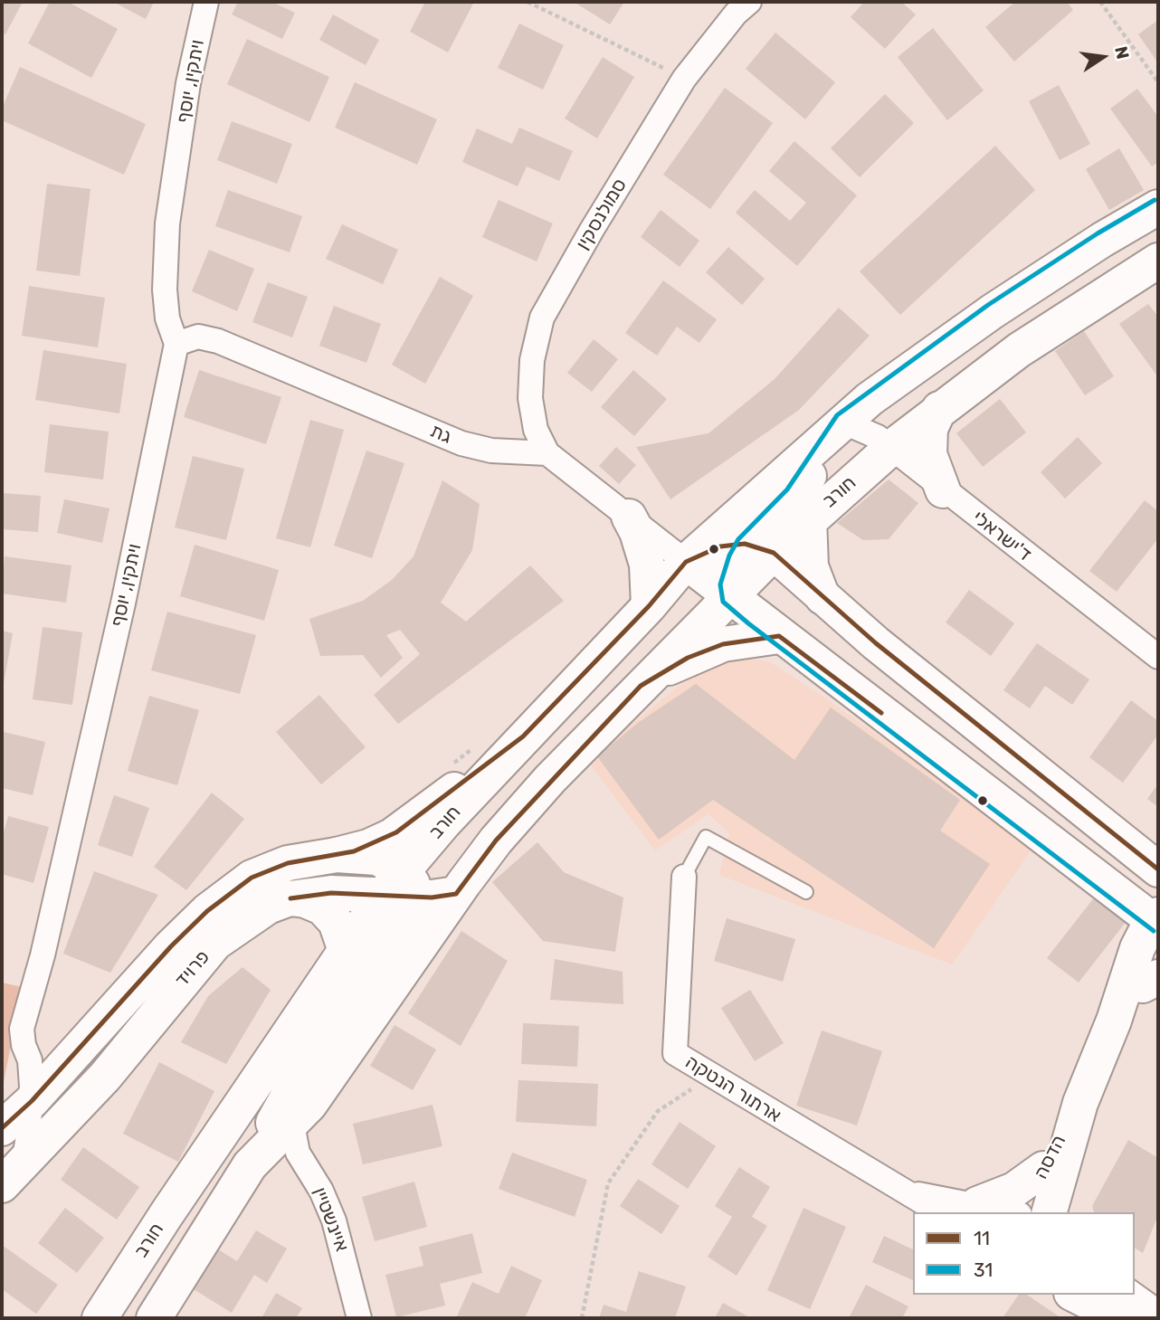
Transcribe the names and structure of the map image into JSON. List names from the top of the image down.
{
  "streets": {
    "main road": ["חורב", "פרויד", "הדסה"],
    "street": [
      "ויתקין, יוסף",
      "סמולנסקין",
      "גת",
      "ד'ישראלי",
      "ארתור הנטקה",
      "איינשטיין"
    ]
  },
  "crossings": [
    ["ויתקין, יוסף", "גת"],
    ["ויתקין, יוסף", "פרויד"],
    ["סמולנסקין", "גת"],
    ["חורב", "ד'ישראלי"],
    ["חורב", "פרויד"],
    ["חורב", "איינשטיין"]
  ],
  "lines": ["transit line 31", "transit line 11"],
  "legend": ["11", "31"],
  "north": "right"
}
